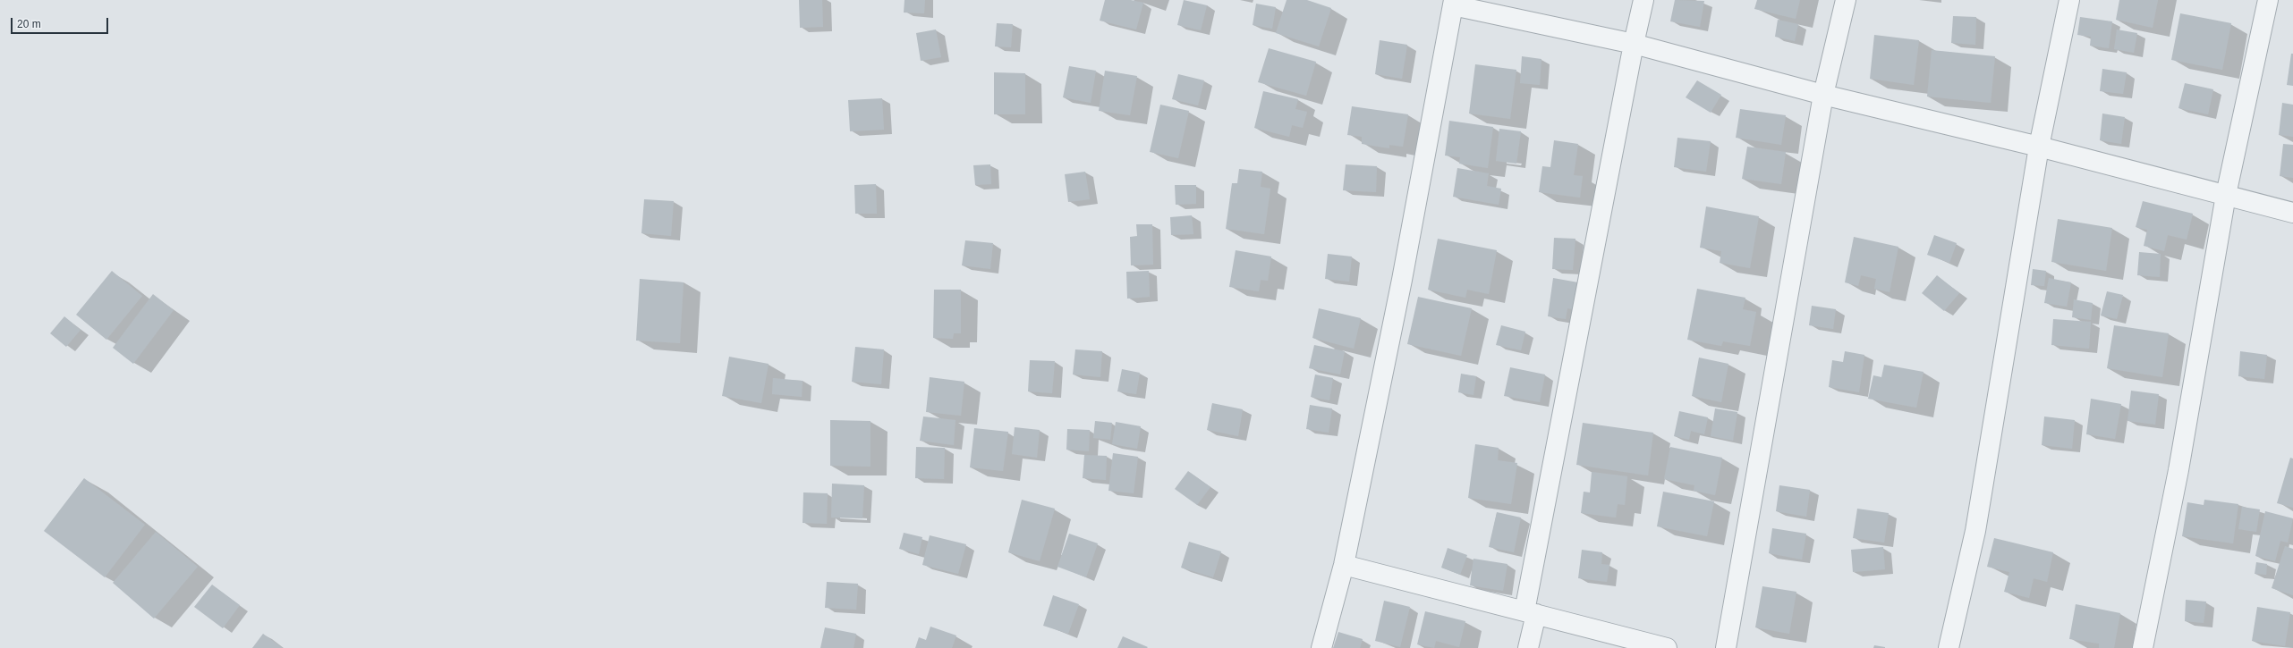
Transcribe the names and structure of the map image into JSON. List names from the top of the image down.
{
  "scale_bar": "20 m"
}
